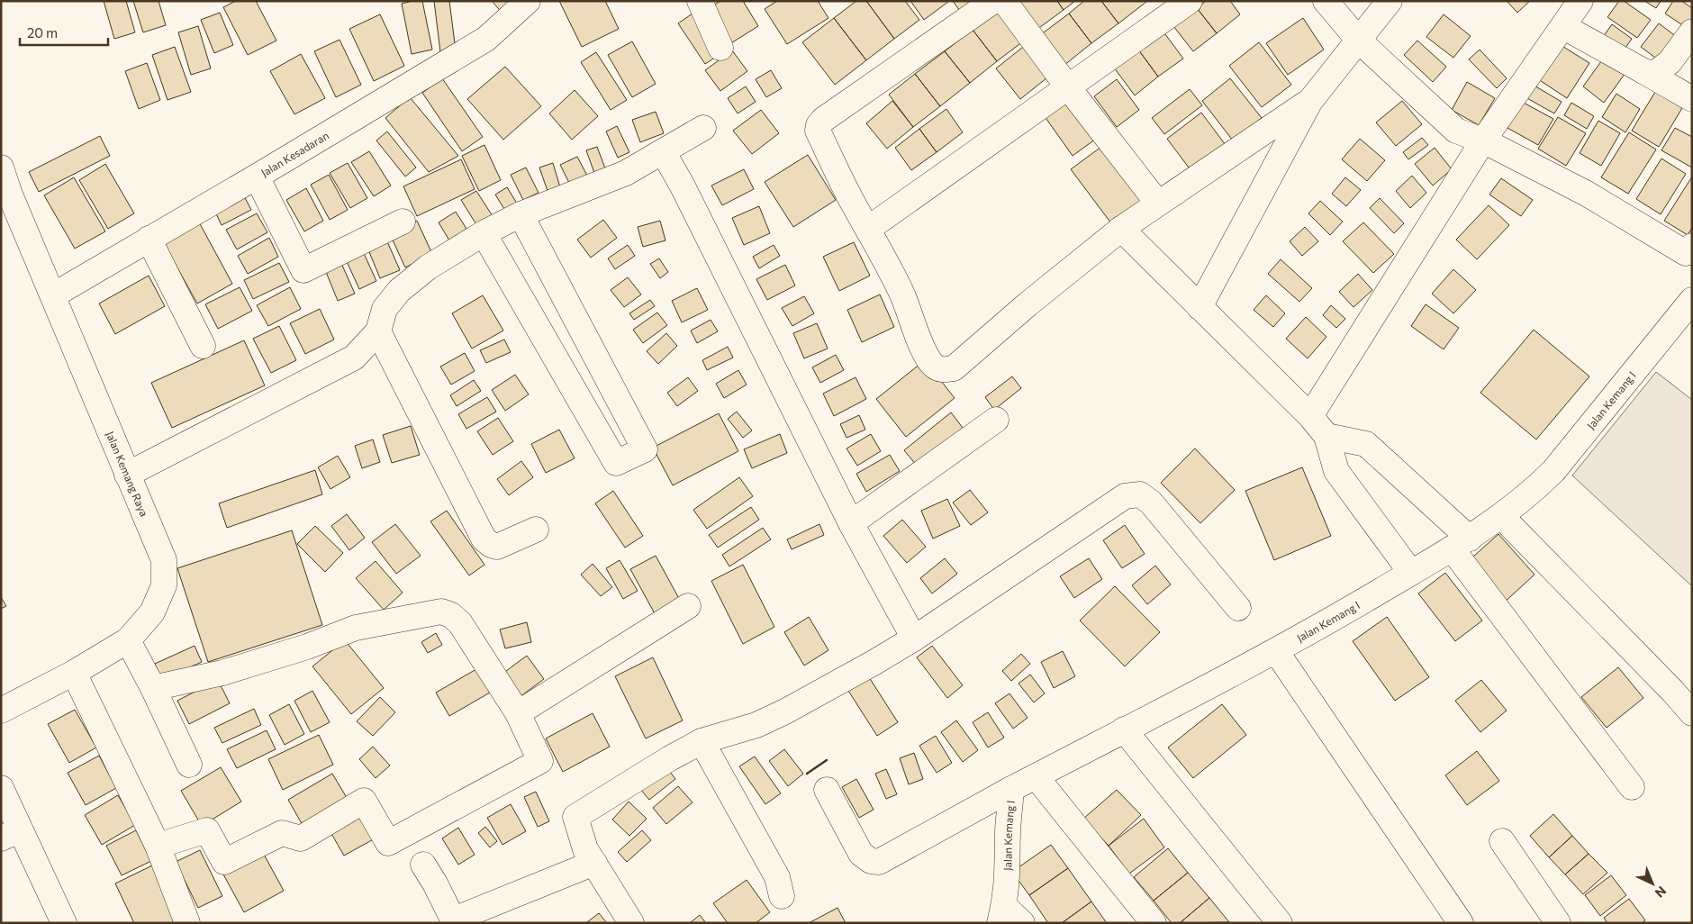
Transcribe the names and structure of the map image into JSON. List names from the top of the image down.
{
  "streets": {
    "street": ["Jalan Kesadaran", "Jalan Kemang I", "Jalan Kemang Raya"]
  },
  "crossings": [
    ["Jalan Kesadaran", "Jalan Kemang Raya"]
  ],
  "scale_bar": "20 m",
  "north": "bottom right"
}
